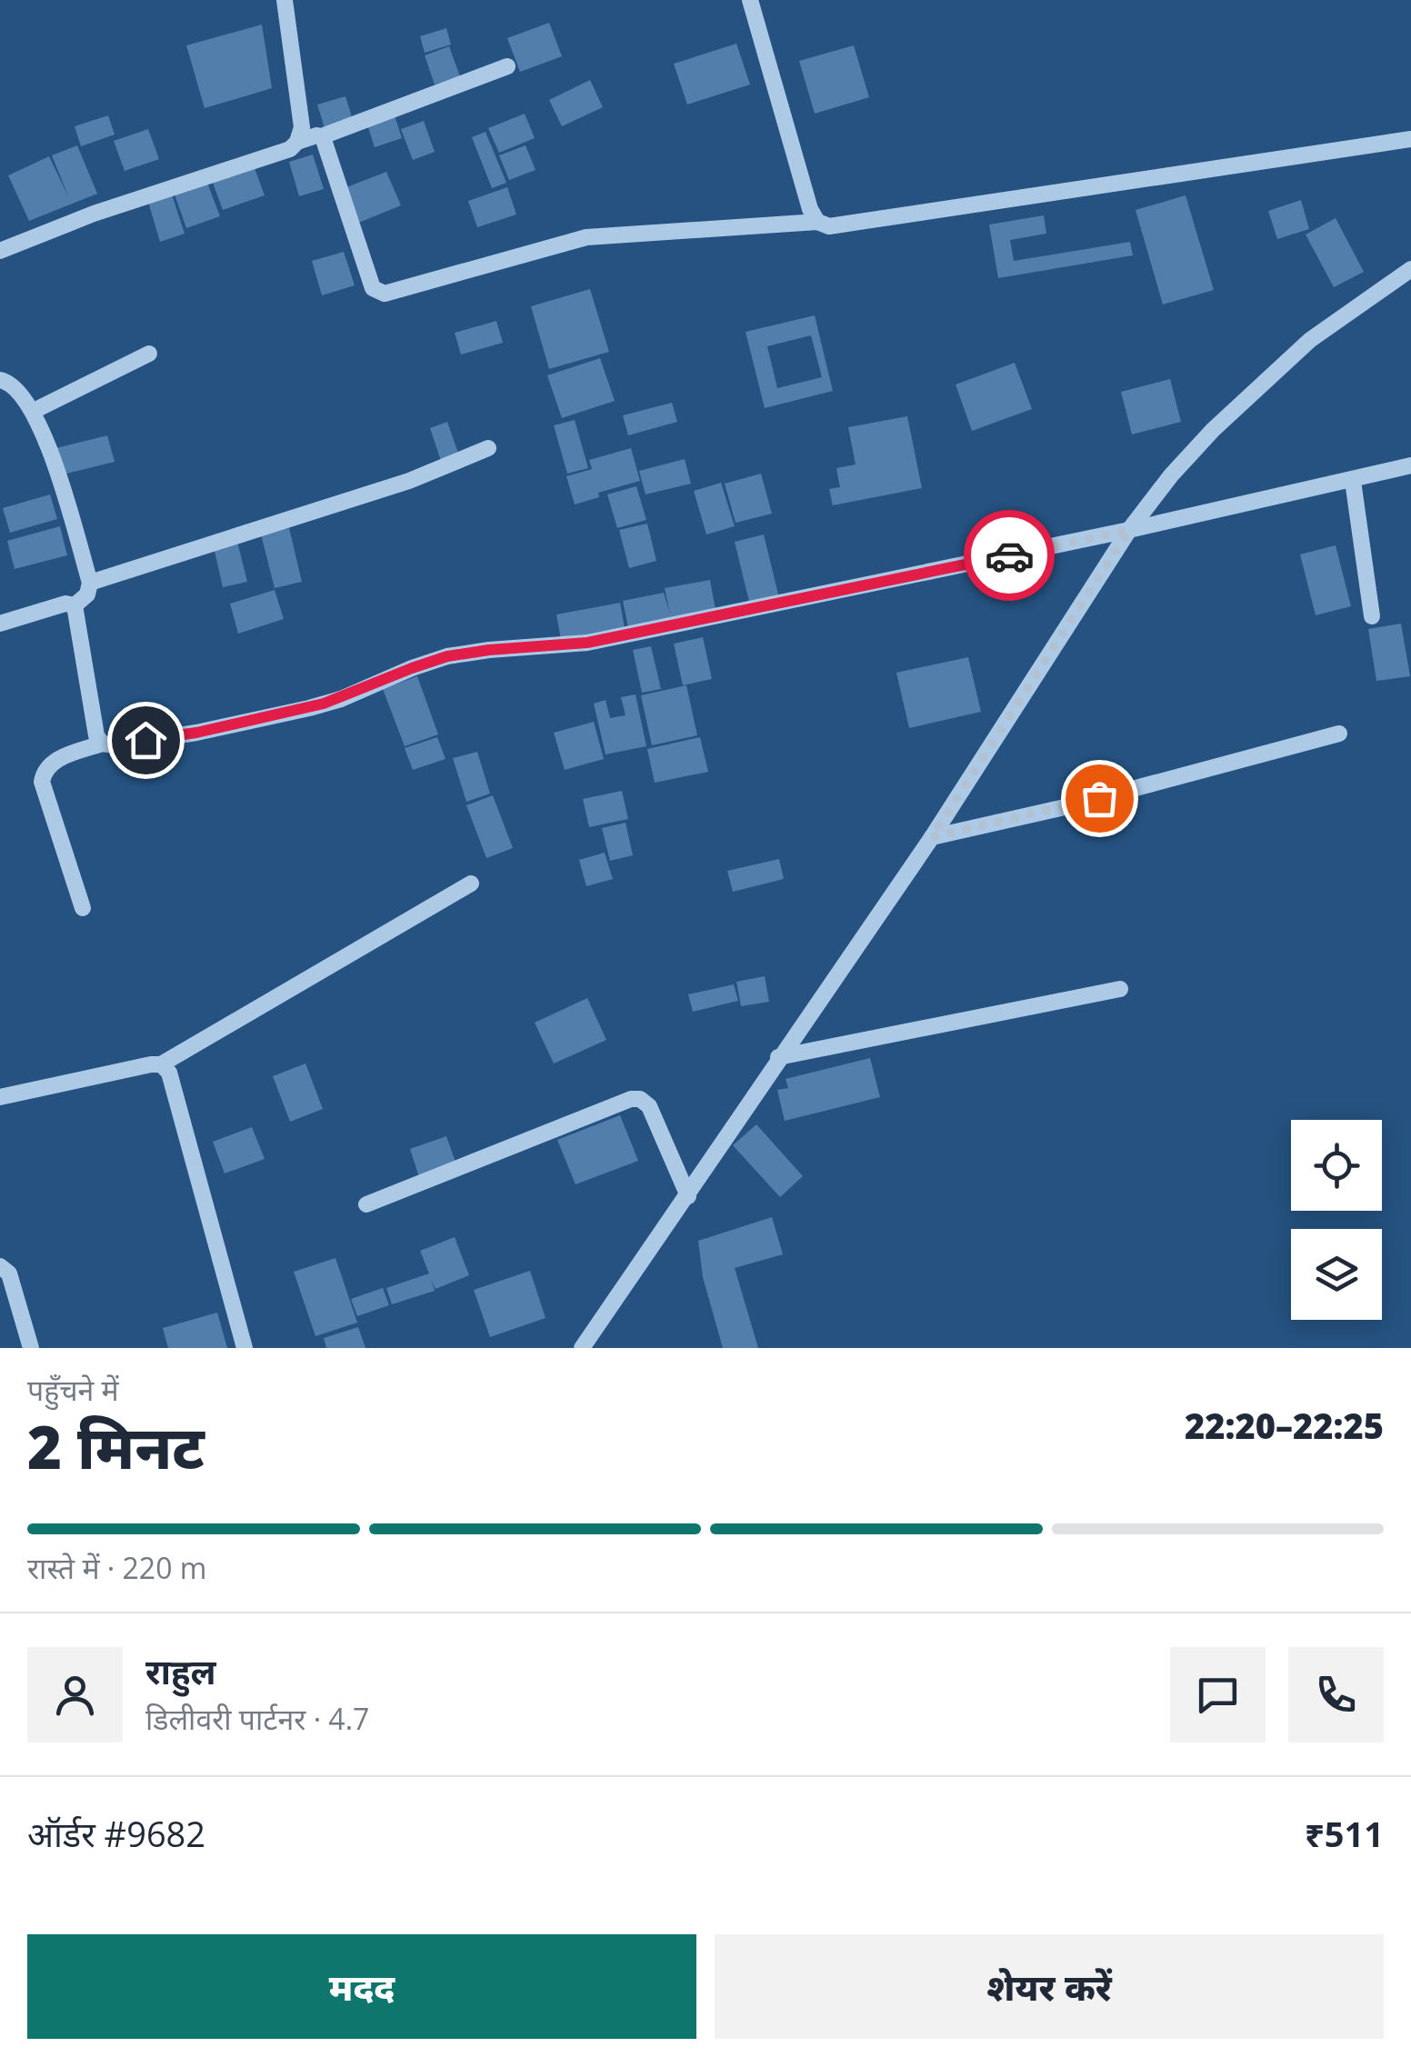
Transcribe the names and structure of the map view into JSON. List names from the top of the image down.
{
  "page": {
    "heading": ["2 मिनट", "पहुँचने में", "22:20–22:25"],
    "panel": [
      "राहुल",
      "डिलीवरी पार्टनर · 4.7",
      "ऑर्डर #9682",
      "₹511"
    ],
    "bar": "रास्ते में · 220 m",
    "buttons": ["मदद", "शेयर करें"]
  }
}
